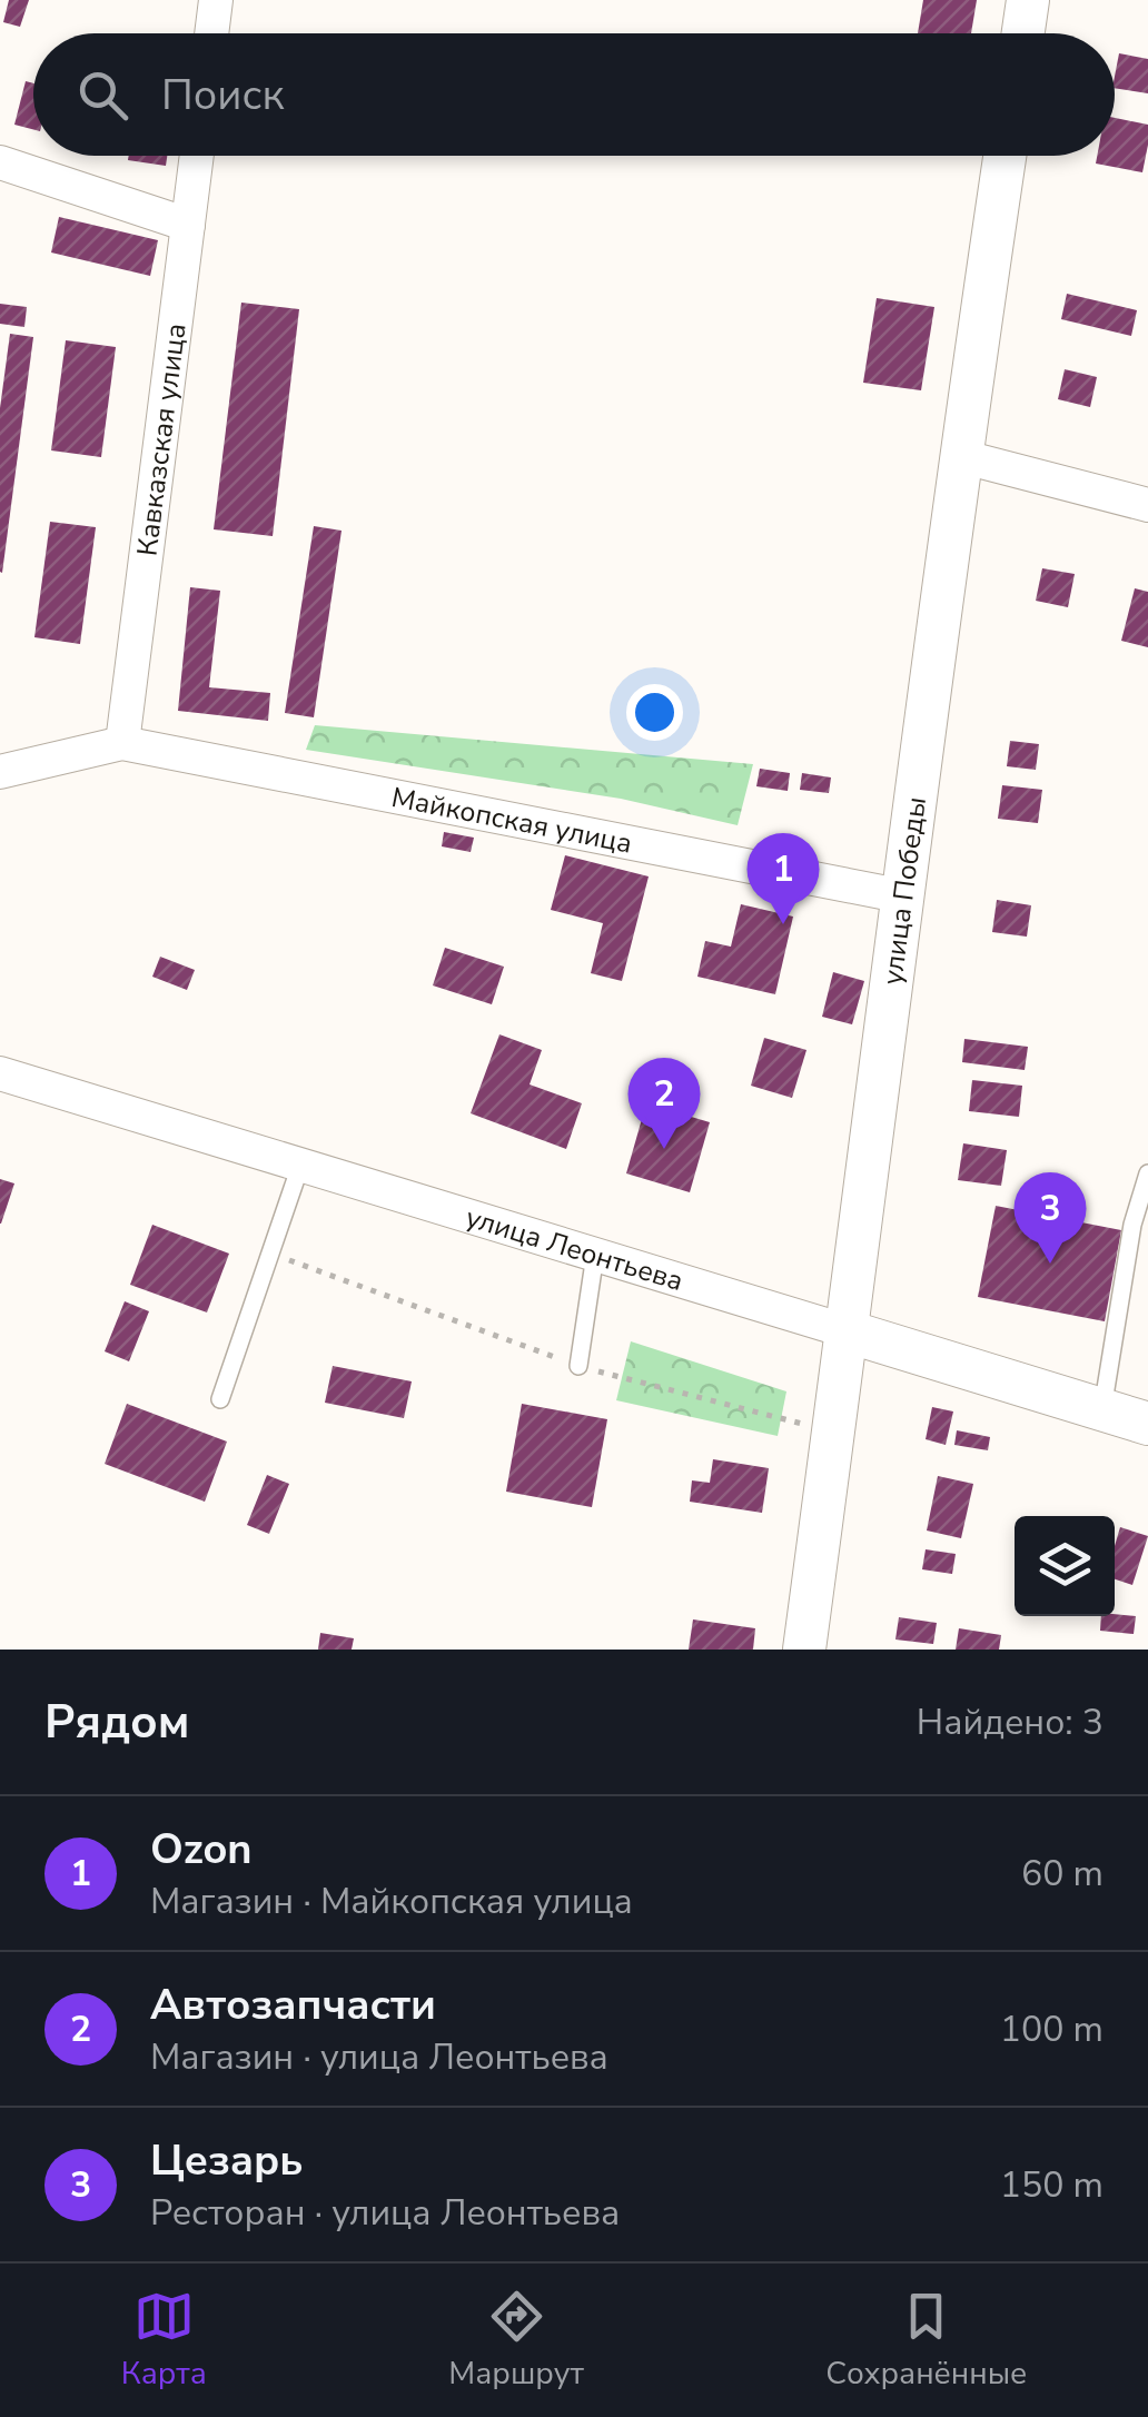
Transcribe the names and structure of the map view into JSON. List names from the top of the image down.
{
  "streets": {
    "street": [
      "Кавказская улица",
      "Майкопская улица",
      "улица Победы",
      "улица Леонтьева"
    ]
  },
  "crossings": [
    ["Кавказская улица", "Майкопская улица"],
    ["Майкопская улица", "улица Победы"],
    ["улица Победы", "улица Леонтьева"]
  ],
  "page": {
    "search": "Поиск",
    "pins": ["1", "2", "3"],
    "heading": ["Рядом", "Найдено: 3"],
    "list": [
      {
        "mark": "1",
        "name": "Ozon",
        "note": "Магазин · Майкопская улица",
        "value": "60 m"
      },
      {
        "mark": "2",
        "name": "Автозапчасти",
        "note": "Магазин · улица Леонтьева",
        "value": "100 m"
      },
      {
        "mark": "3",
        "name": "Цезарь",
        "note": "Ресторан · улица Леонтьева",
        "value": "150 m"
      }
    ],
    "nav": ["Карта", "Маршрут", "Сохранённые"]
  }
}
